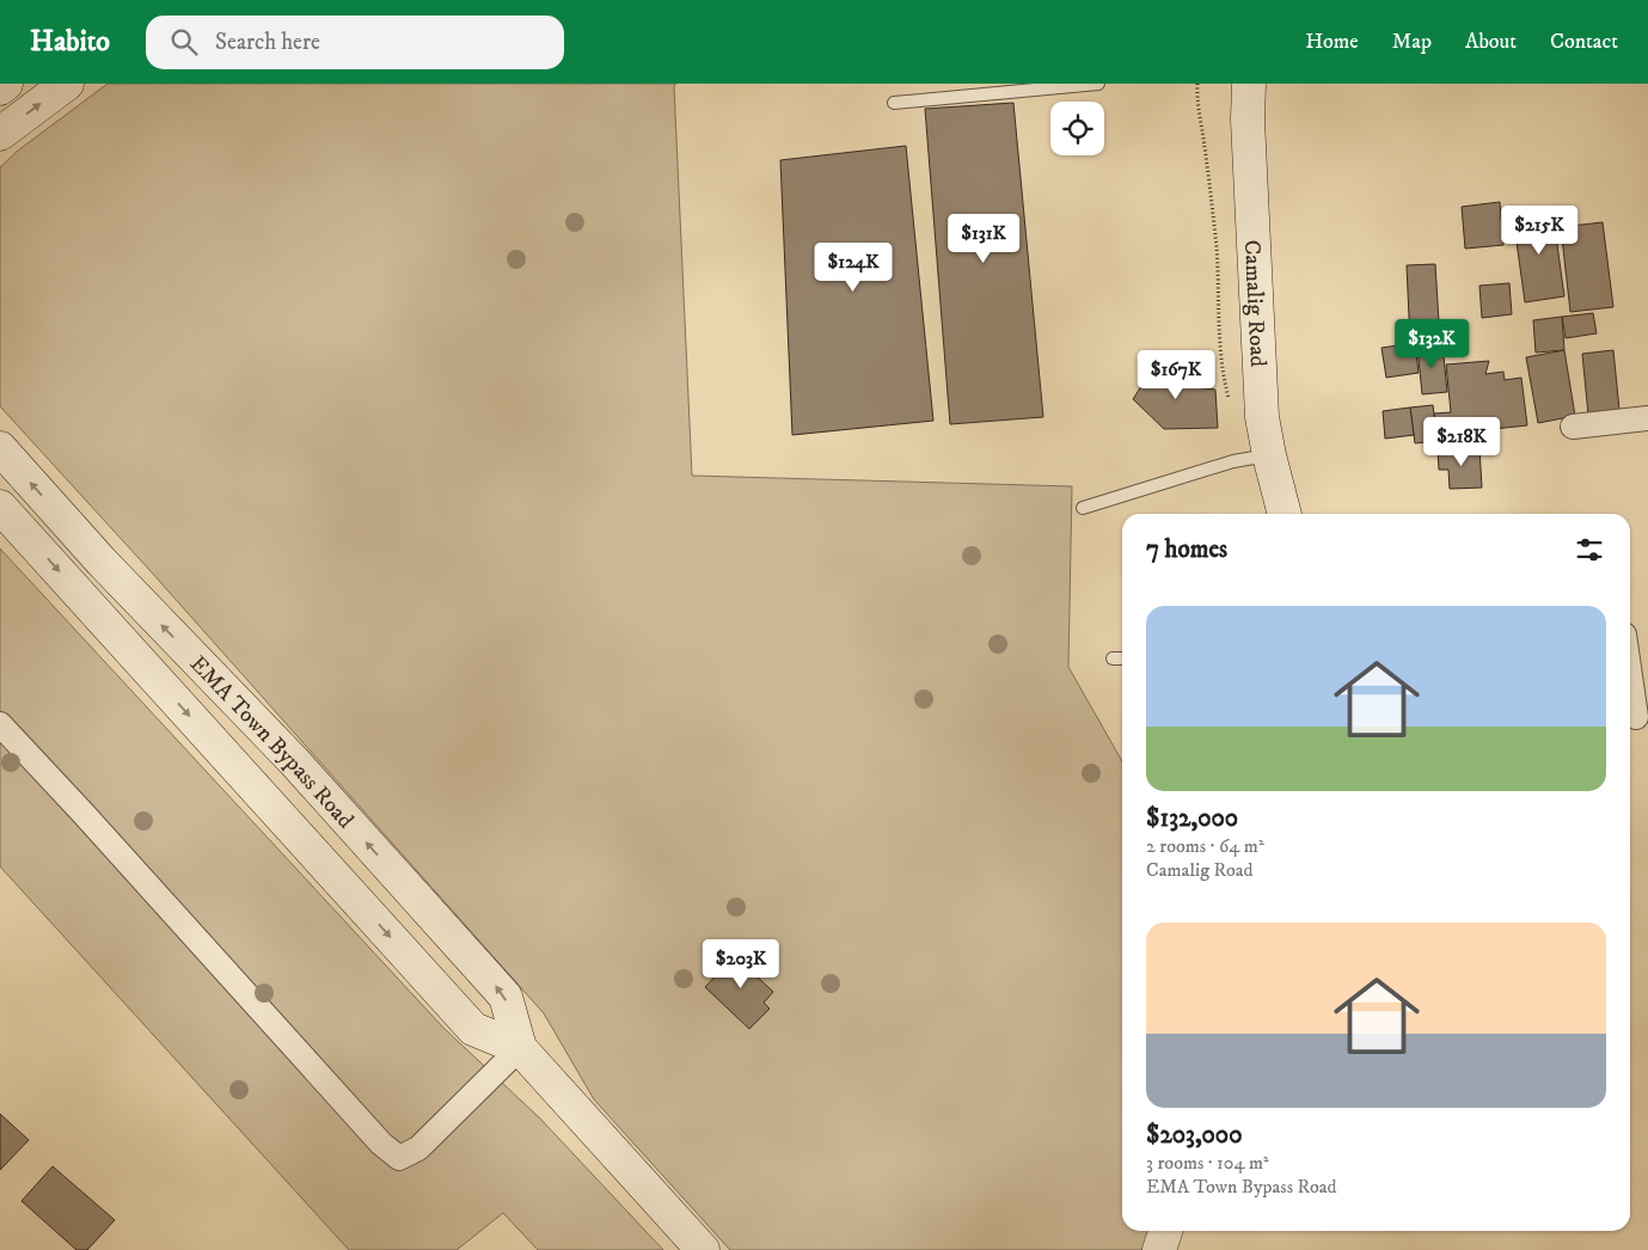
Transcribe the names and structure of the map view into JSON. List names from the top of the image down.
{
  "streets": {
    "street": ["Camalig Road", "EMA Town Bypass Road"]
  },
  "page": {
    "header": "Habito",
    "search": "Search here",
    "nav": [
      "Home",
      "Map",
      "About",
      "Contact"
    ],
    "price": [
      "$215K",
      "$131K",
      "$124K",
      "$132K",
      "$167K",
      "$218K",
      "$203K"
    ],
    "heading": "7 homes",
    "list": [
      {
        "name": "$132,000",
        "note": "2 rooms · 64 m² · Camalig Road"
      },
      {
        "name": "$203,000",
        "note": "3 rooms · 104 m² · EMA Town Bypass Road"
      }
    ]
  }
}
